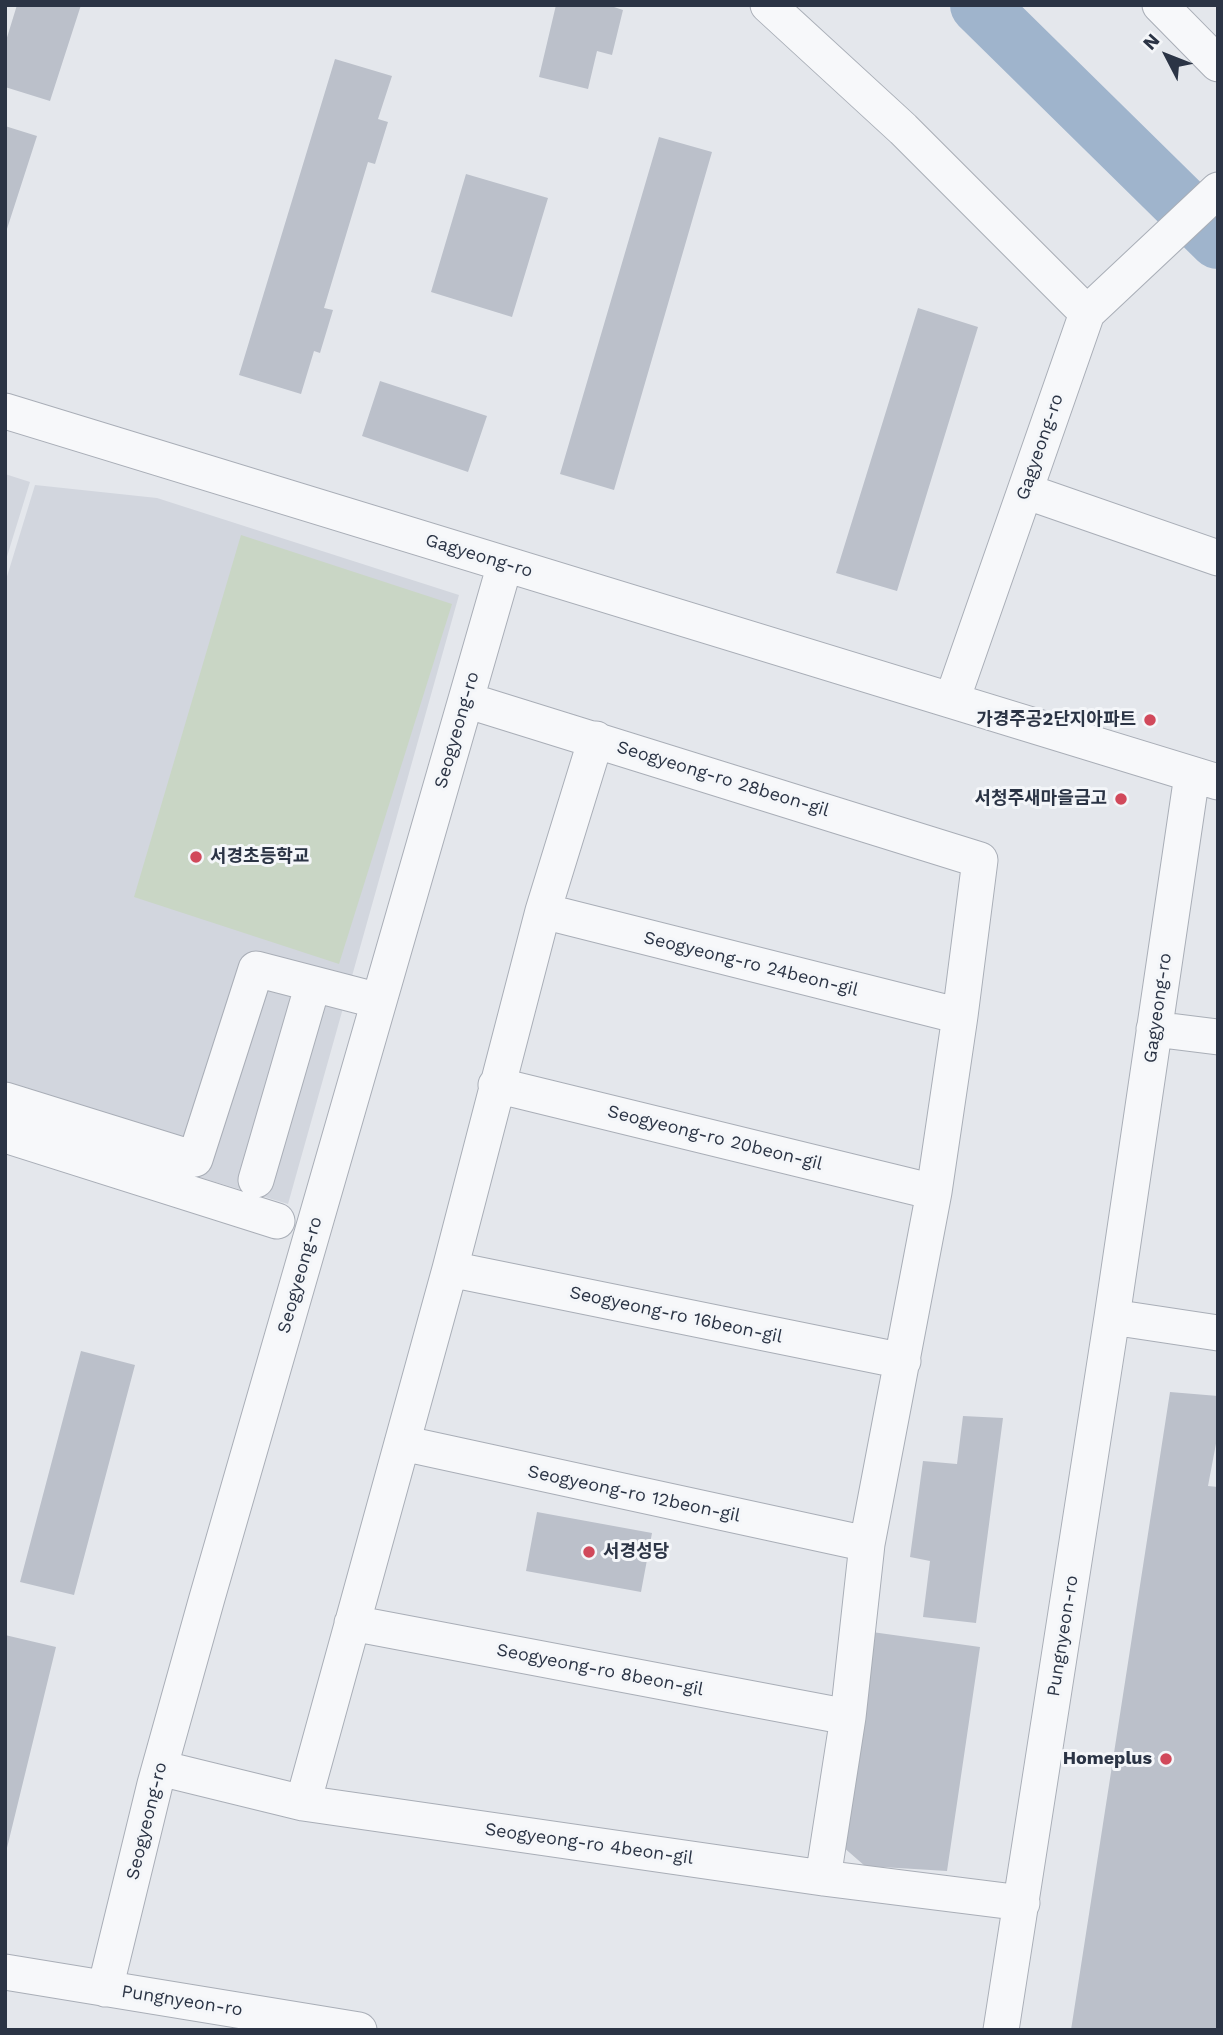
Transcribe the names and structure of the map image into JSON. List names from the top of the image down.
{
  "streets": {
    "street": [
      "Gagyeong-ro",
      "Seogyeong-ro",
      "Seogyeong-ro 28beon-gil",
      "Seogyeong-ro 24beon-gil",
      "Seogyeong-ro 20beon-gil",
      "Seogyeong-ro 16beon-gil",
      "Seogyeong-ro 12beon-gil",
      "Pungnyeon-ro",
      "Seogyeong-ro 8beon-gil",
      "Seogyeong-ro 4beon-gil"
    ]
  },
  "crossings": [
    ["Gagyeong-ro", "Seogyeong-ro"],
    ["Gagyeong-ro", "Pungnyeon-ro"],
    ["Seogyeong-ro", "Seogyeong-ro 28beon-gil"],
    ["Seogyeong-ro", "Pungnyeon-ro"],
    ["Seogyeong-ro", "Seogyeong-ro 4beon-gil"],
    ["Seogyeong-ro 28beon-gil", "Seogyeong-ro 24beon-gil"],
    ["Pungnyeon-ro", "Seogyeong-ro 4beon-gil"]
  ],
  "places": [
    "가경주공2단지아파트",
    "서청주새마을금고",
    "서경초등학교",
    "서경성당",
    "Homeplus"
  ],
  "north": "top left"
}
